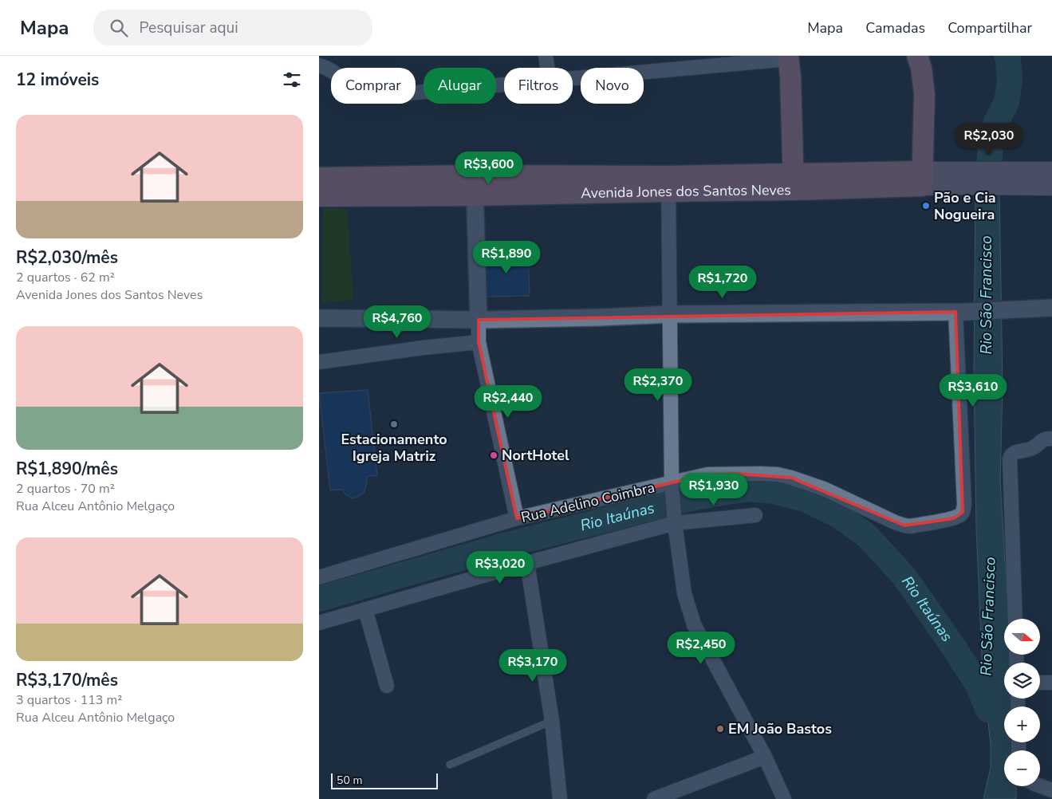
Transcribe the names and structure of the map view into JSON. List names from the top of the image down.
{
  "streets": {
    "main road": ["Avenida Jones dos Santos Neves"],
    "street": ["Rua Adelino Coimbra"]
  },
  "water": ["Rio São Francisco", "Rio Itaúnas"],
  "places": [
    "Pão e Cia Nogueira",
    "Estacionamento Igreja Matriz",
    "NortHotel",
    "EM João Bastos"
  ],
  "scale_bar": "50 m",
  "north": "right",
  "page": {
    "header": "Mapa",
    "search": "Pesquisar aqui",
    "nav": ["Mapa", "Camadas", "Compartilhar"],
    "heading": "12 imóveis",
    "chip": [
      "Comprar",
      "Alugar",
      "Filtros",
      "Novo"
    ],
    "list": [
      {
        "name": "R$2,030/mês",
        "note": "2 quartos · 62 m² · Avenida Jones dos Santos Neves"
      },
      {
        "name": "R$1,890/mês",
        "note": "2 quartos · 70 m² · Rua Alceu Antônio Melgaço"
      },
      {
        "name": "R$3,170/mês",
        "note": "3 quartos · 113 m² · Rua Alceu Antônio Melgaço"
      }
    ],
    "price": [
      "R$2,030",
      "R$3,600",
      "R$1,890",
      "R$1,720",
      "R$4,760",
      "R$2,370",
      "R$3,610",
      "R$2,440",
      "R$1,930",
      "R$3,020",
      "R$2,450",
      "R$3,170"
    ],
    "map_buttons": ["+", "−"],
    "scale": "50 m"
  }
}
